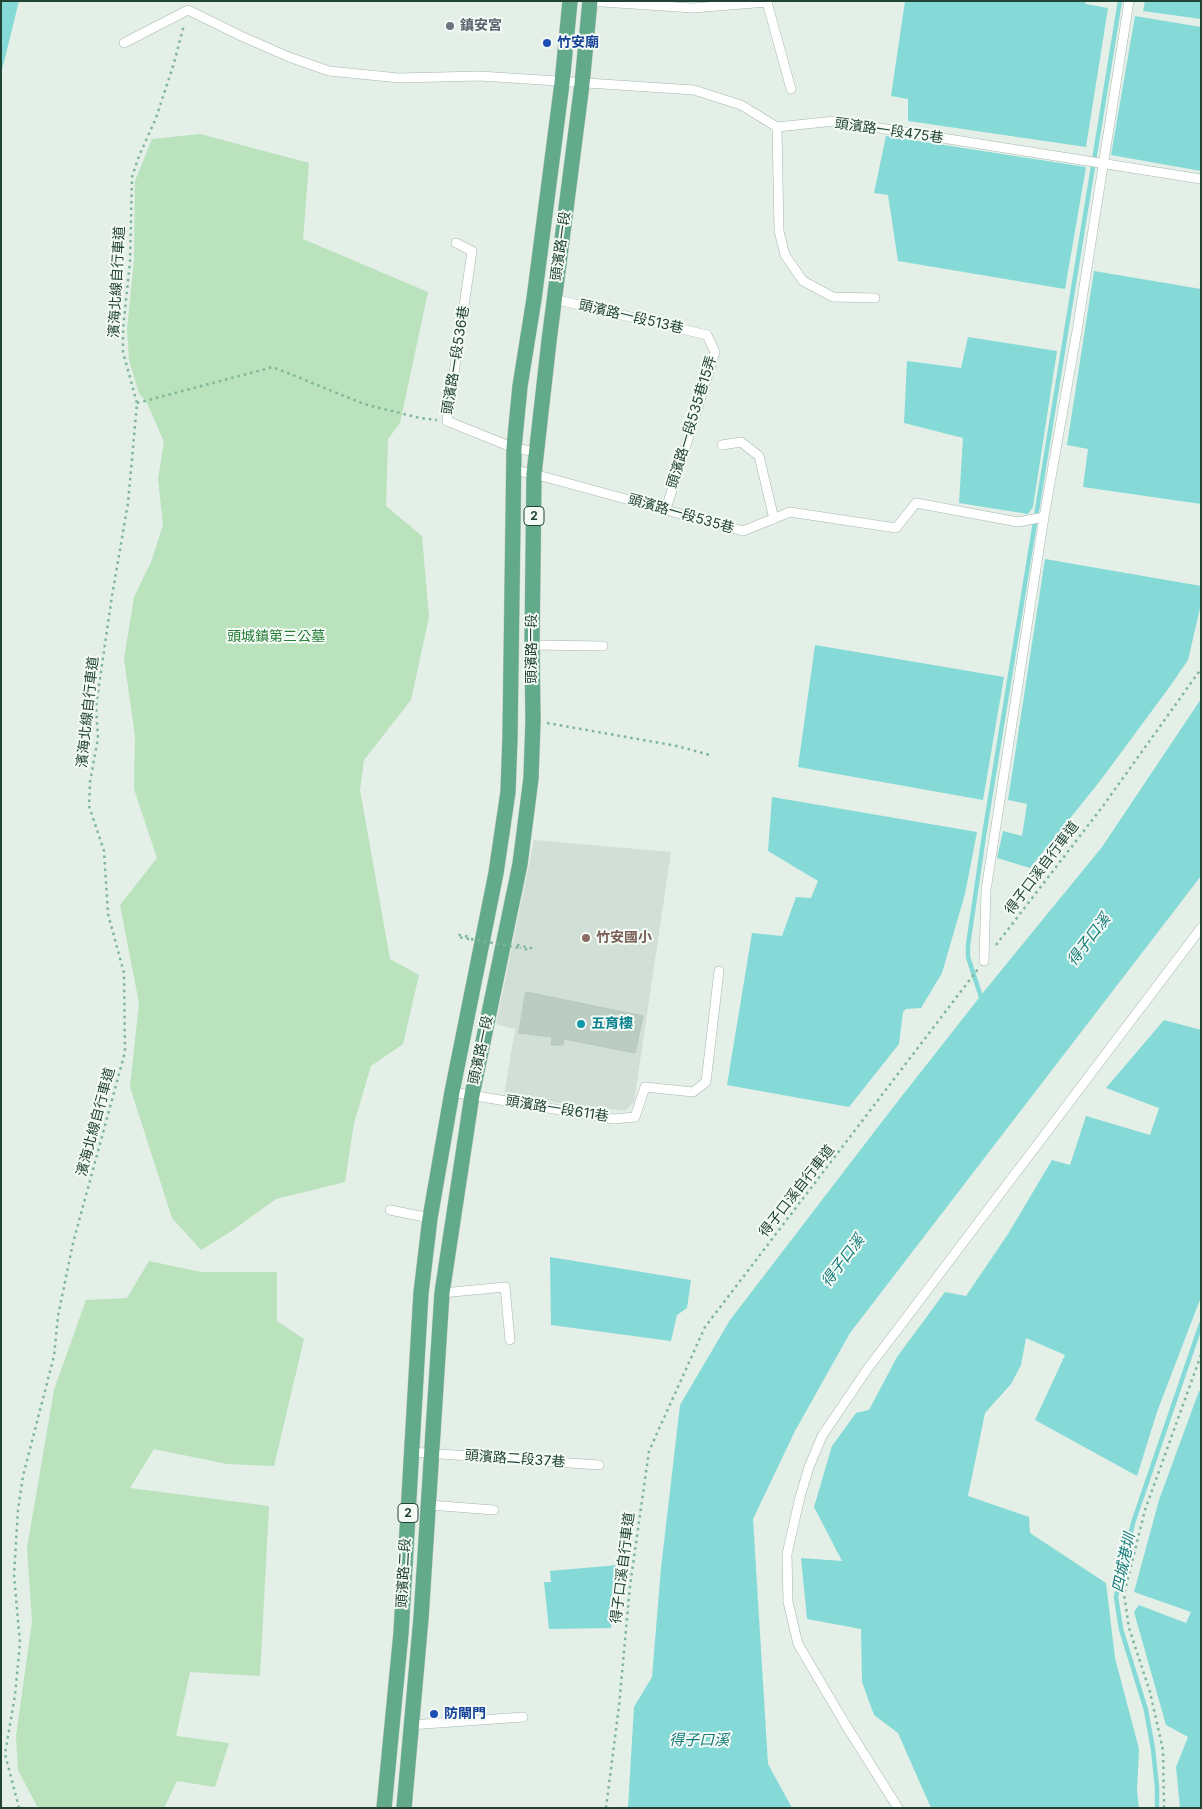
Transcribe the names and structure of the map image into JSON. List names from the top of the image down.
{
  "streets": {
    "main road": ["頭濱路一段", "2", "頭濱路二段"],
    "lane": [
      "頭濱路一段475巷",
      "頭濱路一段513巷",
      "頭濱路一段536巷",
      "頭濱路一段535巷15弄",
      "頭濱路一段535巷",
      "頭濱路一段611巷",
      "頭濱路二段37巷"
    ],
    "path": ["濱海北線自行車道", "得子口溪自行車道"]
  },
  "crossings": [
    ["頭濱路一段", "頭濱路一段513巷"],
    ["頭濱路一段", "頭濱路一段536巷"],
    ["頭濱路一段", "頭濱路一段535巷"],
    ["頭濱路一段", "頭濱路一段611巷"],
    ["頭濱路一段", "頭濱路二段"],
    ["頭濱路一段513巷", "頭濱路一段535巷15弄"],
    ["頭濱路一段535巷15弄", "頭濱路一段535巷"],
    ["頭濱路二段37巷", "頭濱路二段"]
  ],
  "water": ["得子口溪", "四城港圳"],
  "parks": ["頭城鎮第三公墓"],
  "places": [
    "鎮安宮",
    "竹安廟",
    "竹安國小",
    "五育樓",
    "防閘門"
  ]
}
